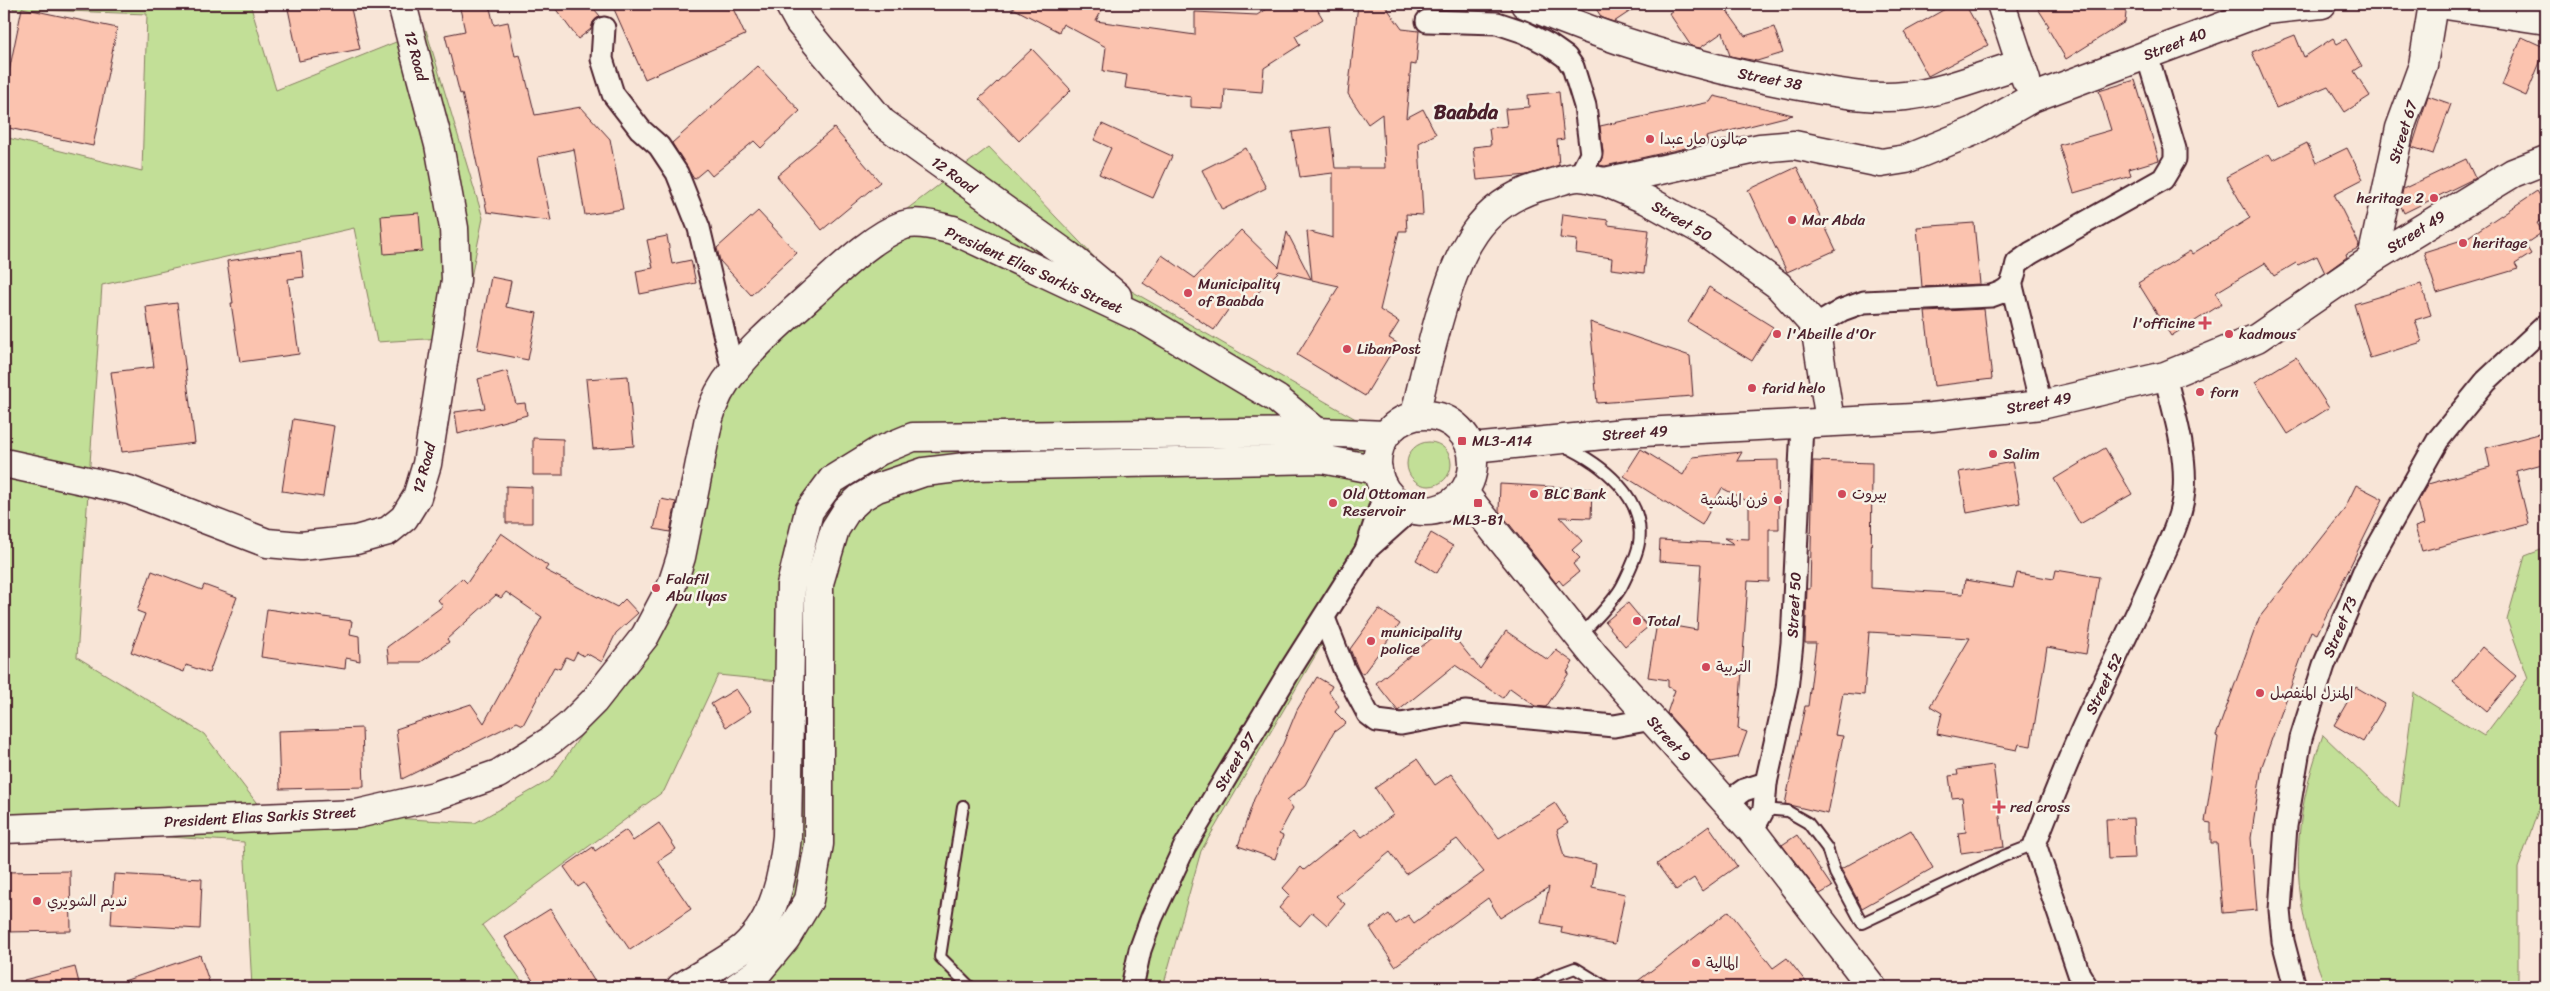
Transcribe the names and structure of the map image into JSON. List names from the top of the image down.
{
  "streets": {
    "main road": [
      "Street 40",
      "12 Road",
      "Street 38",
      "Street 67",
      "Street 50",
      "Street 49",
      "President Elias Sarkis Street",
      "Street 9"
    ],
    "street": ["Street 73", "Street 52", "Street 97"]
  },
  "crossings": [
    ["Street 40", "Street 50"],
    ["Street 40", "Street 49"],
    ["Street 40", "Street 9"],
    ["Street 40", "Street 97"],
    ["12 Road", "President Elias Sarkis Street"],
    ["Street 67", "Street 49"],
    ["Street 50", "Street 49"],
    ["Street 50", "Street 9"],
    ["Street 49", "Street 52"],
    ["Street 49", "Street 9"],
    ["Street 49", "Street 97"],
    ["Street 9", "Street 97"]
  ],
  "districts": ["Baabda"],
  "places": {
    "other": [
      "صالون مار عبدا",
      "heritage 2",
      "Mar Abda",
      "heritage",
      "Municipality of Baabda",
      "l'Abeille d'Or",
      "kadmous",
      "LibanPost",
      "farid helo",
      "forn",
      "Salim",
      "BLC Bank",
      "بيروت",
      "فرن المنشية",
      "Old Ottoman Reservoir",
      "Falafil Abu Ilyas",
      "Total",
      "municipality police",
      "التربية",
      "المنزل المنفصل",
      "نديم الشويري",
      "المالية"
    ],
    "health": ["l'officine", "red cross"],
    "transit": ["ML3-A14", "ML3-B1"]
  }
}
